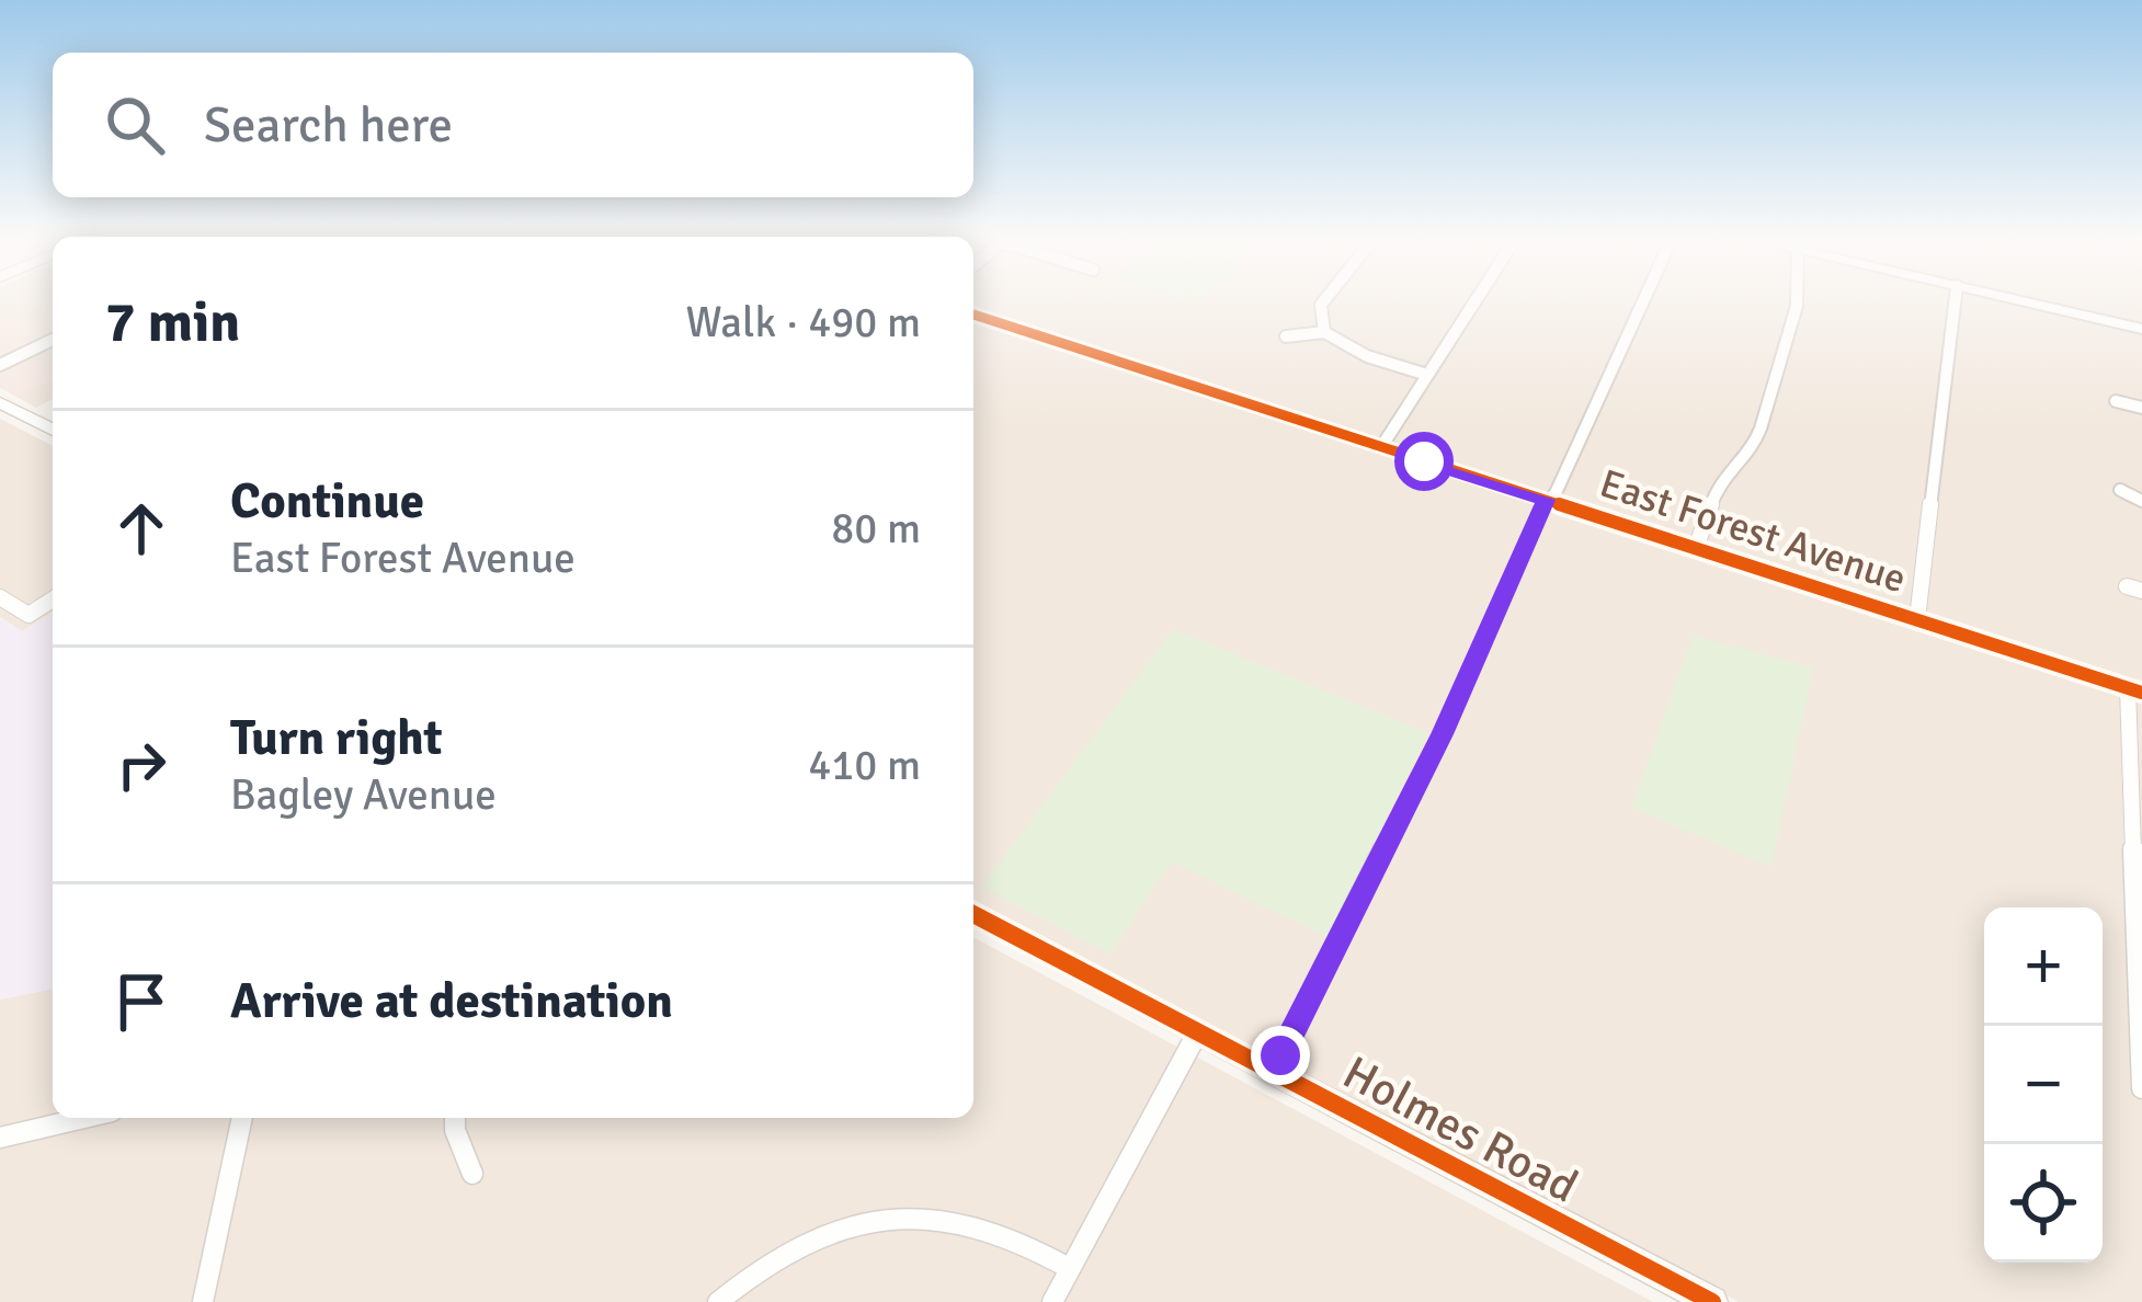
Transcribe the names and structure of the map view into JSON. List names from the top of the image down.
{
  "streets": {
    "main road": ["Holmes Road"],
    "street": ["East Forest Avenue"]
  },
  "page": {
    "search": "Search here",
    "heading": ["7 min", "Walk · 490 m"],
    "list": [
      ["Continue", "East Forest Avenue", "80 m"],
      ["Turn right", "Bagley Avenue", "410 m"],
      "Arrive at destination"
    ],
    "map_buttons": ["+", "−"]
  }
}
